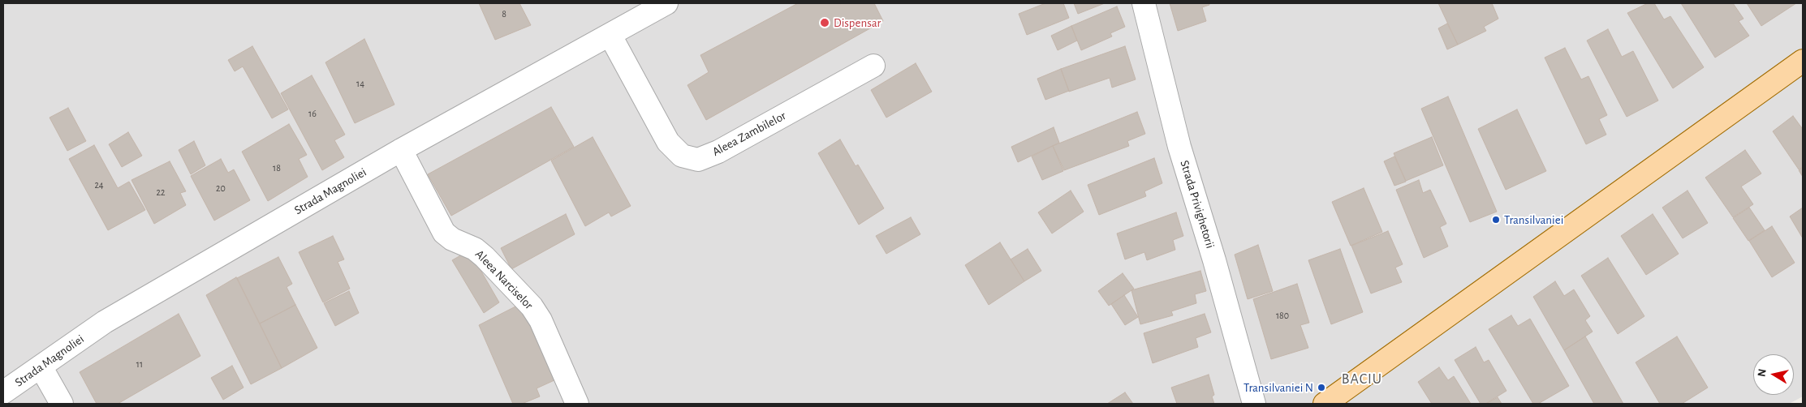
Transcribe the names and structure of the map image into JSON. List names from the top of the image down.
{
  "streets": {
    "street": [
      "Aleea Zambilelor",
      "Strada Magnoliei",
      "Strada Privighetorii",
      "Aleea Narciselor"
    ]
  },
  "crossings": [
    ["Aleea Zambilelor", "Strada Magnoliei"],
    ["Strada Magnoliei", "Aleea Narciselor"]
  ],
  "districts": ["BACIU"],
  "places": ["Dispensar", "Transilvaniei", "Transilvaniei N"],
  "house_numbers": [
    "8",
    "14",
    "16",
    "18",
    "24",
    "20",
    "22",
    "180",
    "11"
  ],
  "north": "left"
}
